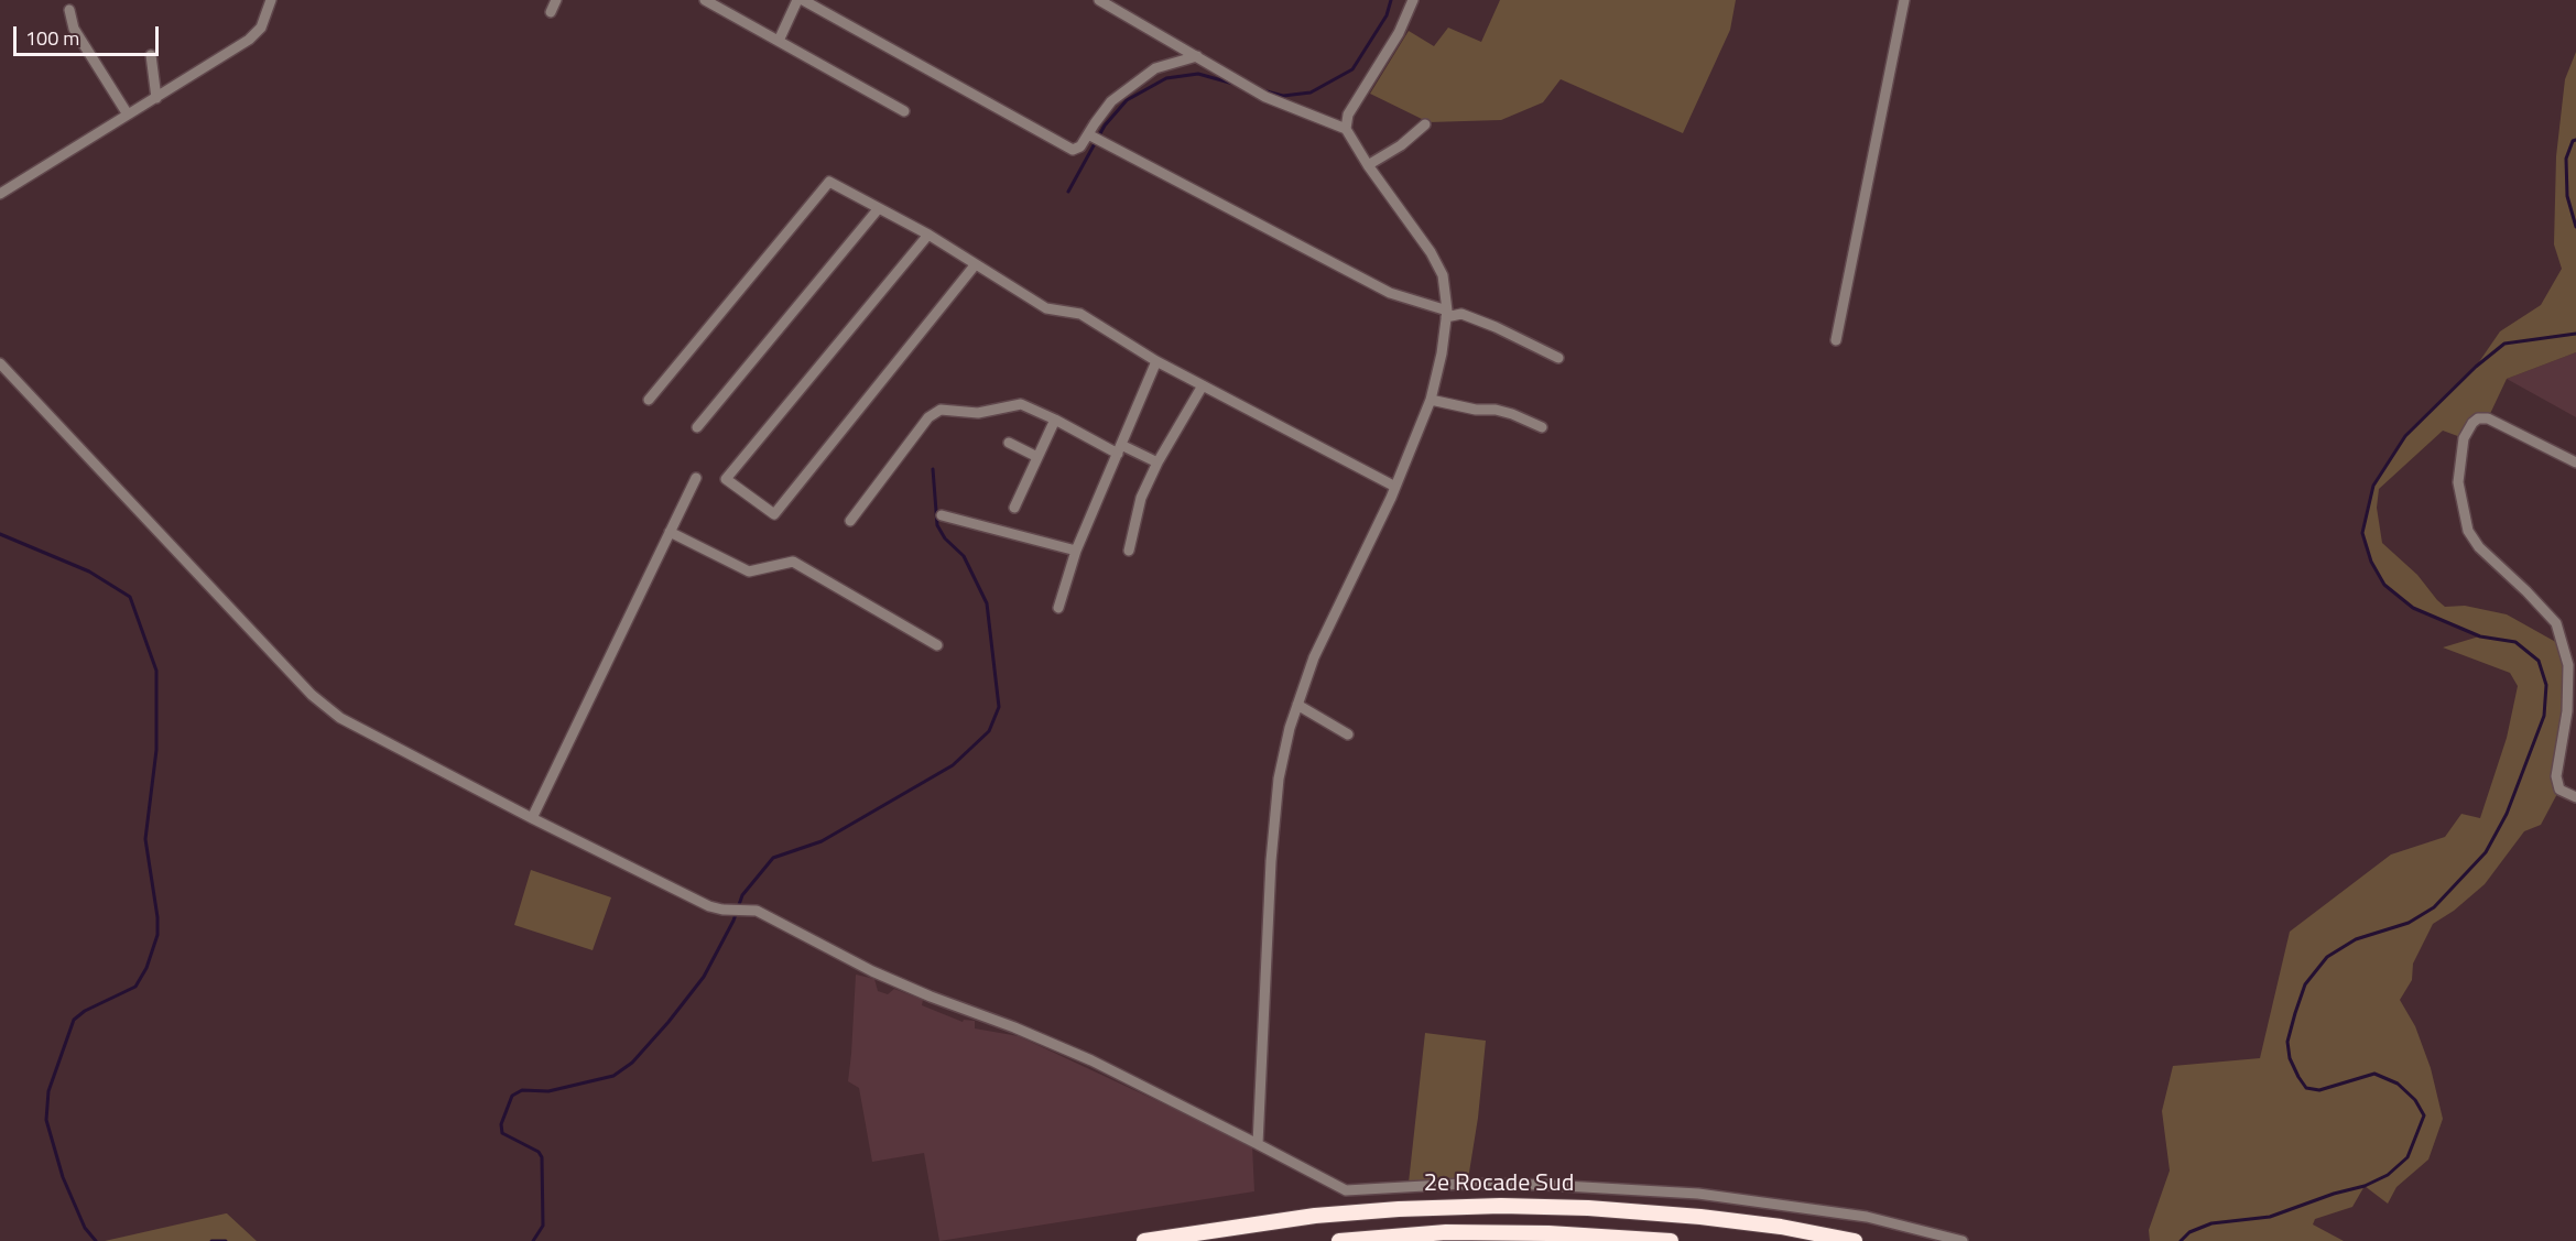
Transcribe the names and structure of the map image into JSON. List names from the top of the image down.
{
  "streets": {
    "highway": ["2e Rocade Sud"]
  },
  "scale_bar": "100 m"
}
